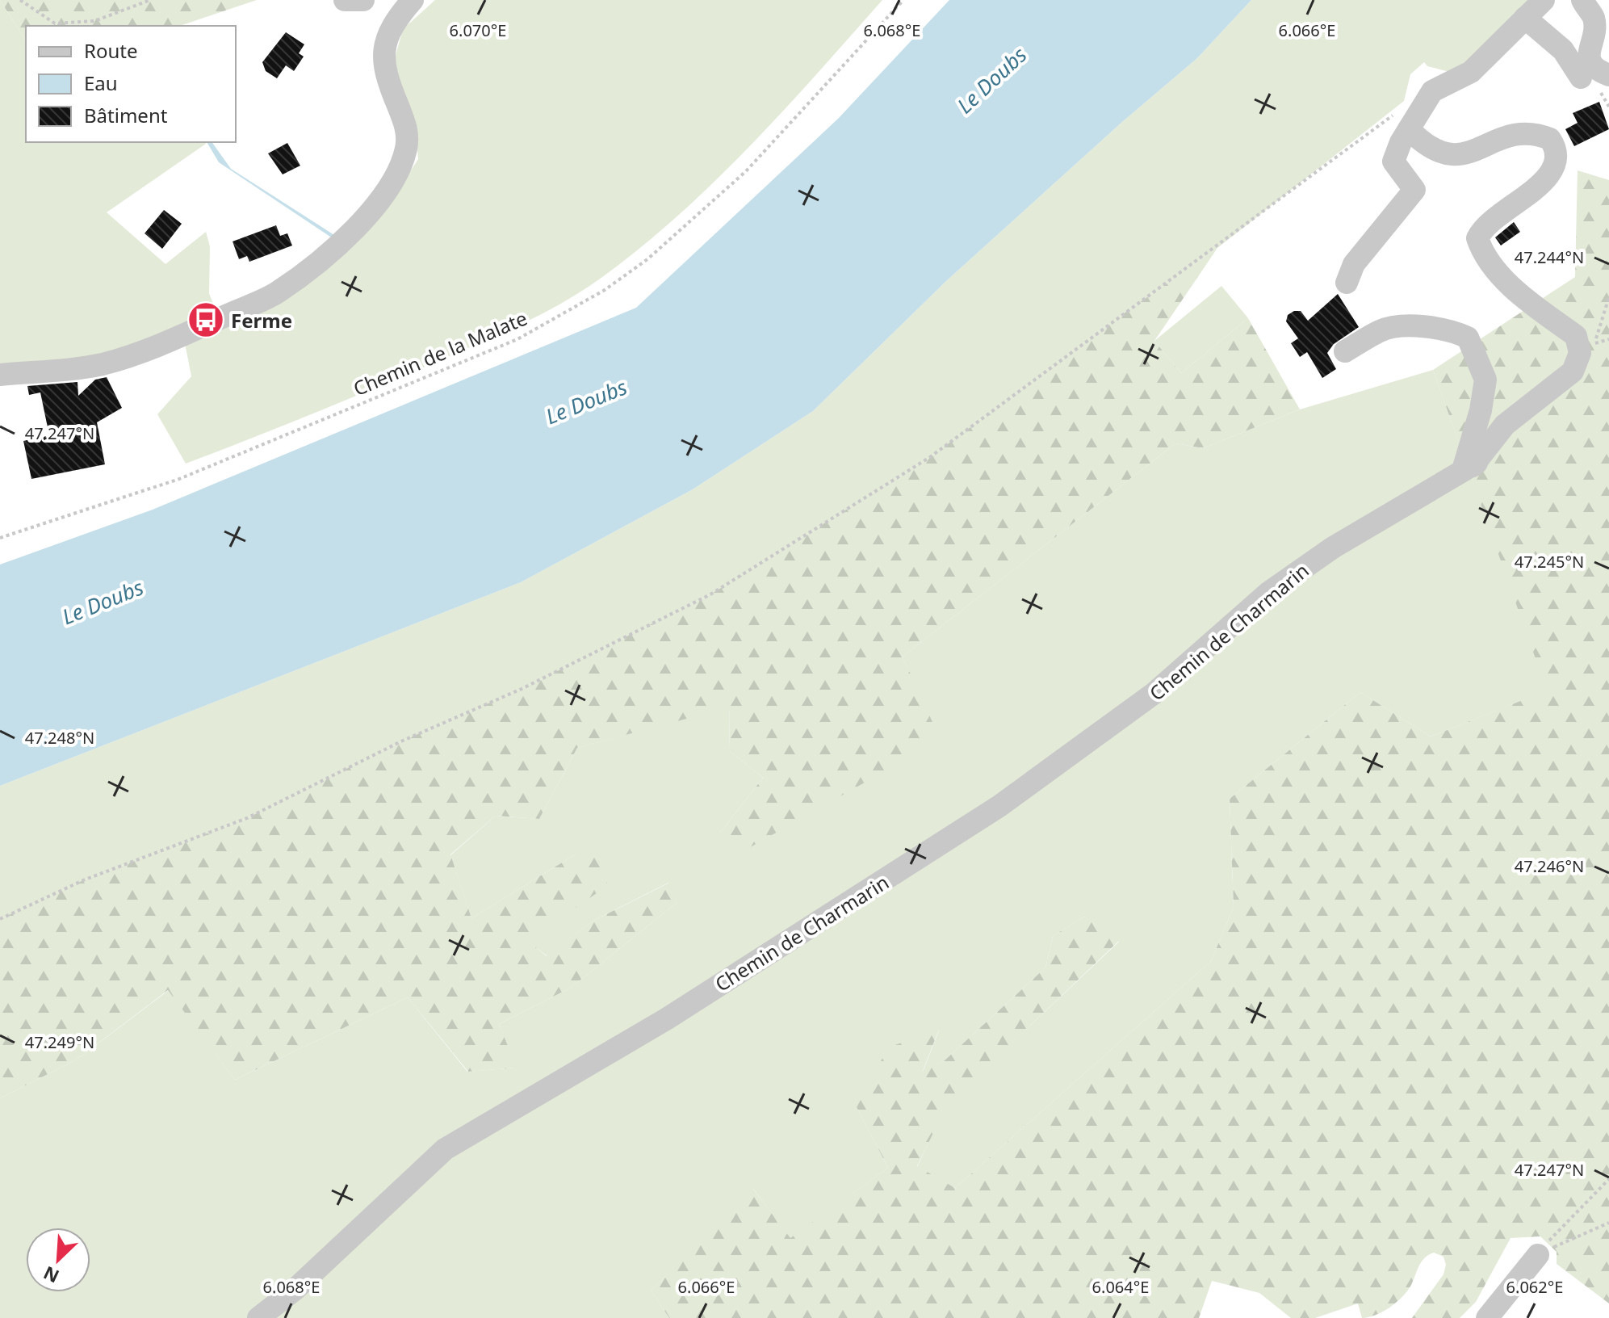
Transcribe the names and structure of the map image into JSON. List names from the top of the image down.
{
  "streets": {
    "street": ["Chemin de Charmarin"],
    "path": ["Chemin de la Malate"]
  },
  "water": ["Le Doubs"],
  "places": {
    "bus stop": ["Ferme"]
  },
  "legend": ["Route", "Eau", "Bâtiment"],
  "north": "bottom left",
  "coordinates": [
    "6.070°E",
    "6.068°E",
    "6.066°E",
    "47.244°N",
    "47.247°N",
    "47.245°N",
    "47.248°N",
    "47.246°N",
    "47.249°N",
    "6.064°E",
    "6.062°E"
  ]
}
